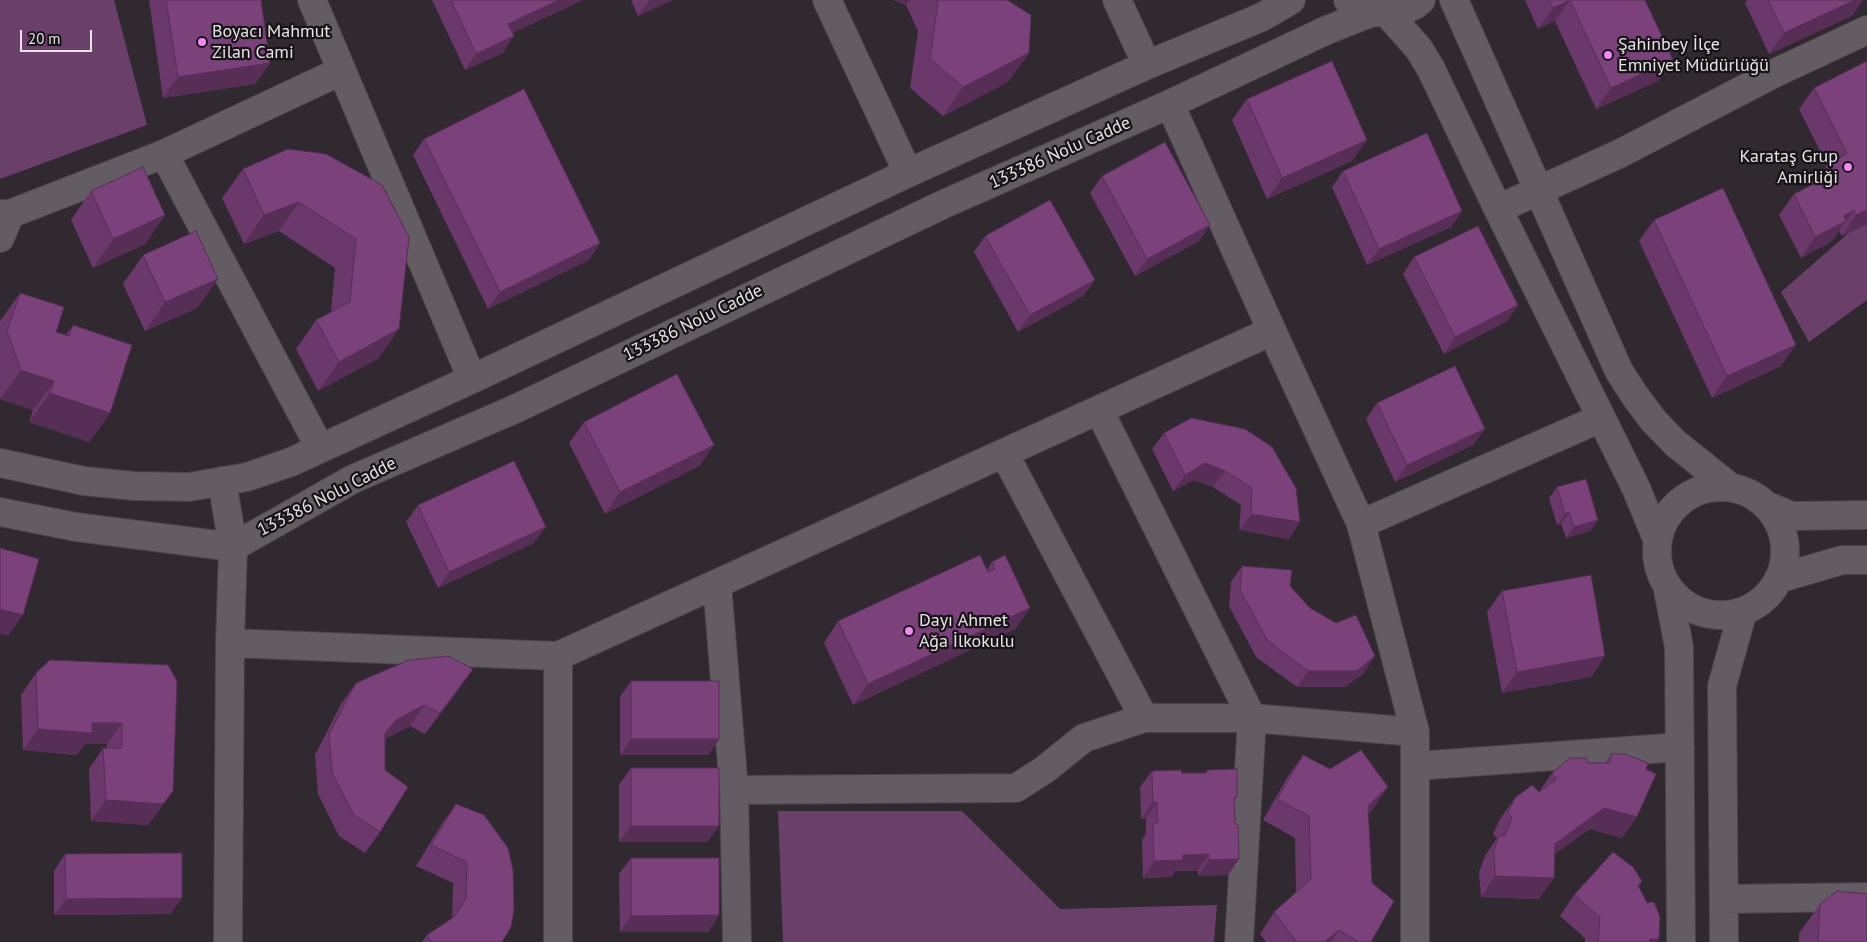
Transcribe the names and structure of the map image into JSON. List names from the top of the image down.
{
  "streets": {
    "street": ["133386 Nolu Cadde"]
  },
  "places": [
    "Boyacı Mahmut Zilan Cami",
    "Şahinbey İlçe Emniyet Müdürlüğü",
    "Karataş Grup Amirliği",
    "Dayı Ahmet Ağa İlkokulu"
  ],
  "scale_bar": "20 m"
}
